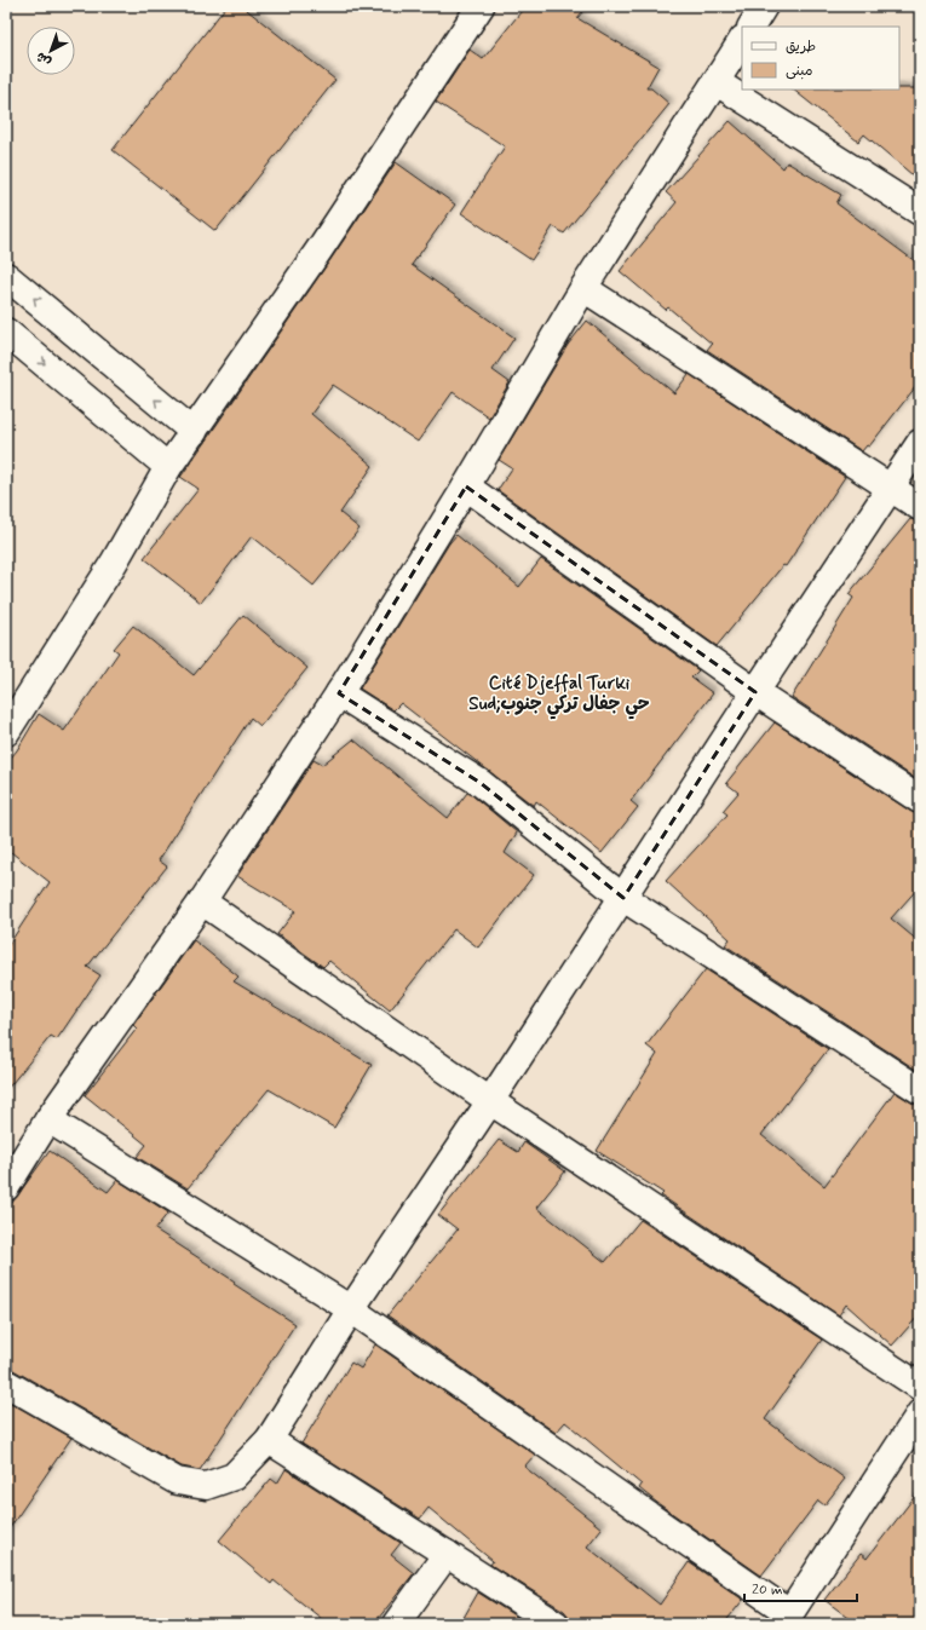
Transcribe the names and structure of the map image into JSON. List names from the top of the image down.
{
  "districts": ["Cité Djeffal Turki Sud;حي جفال تركي جنوب"],
  "legend": ["طريق", "مبنى"],
  "scale_bar": "20 m",
  "north": "bottom left"
}
